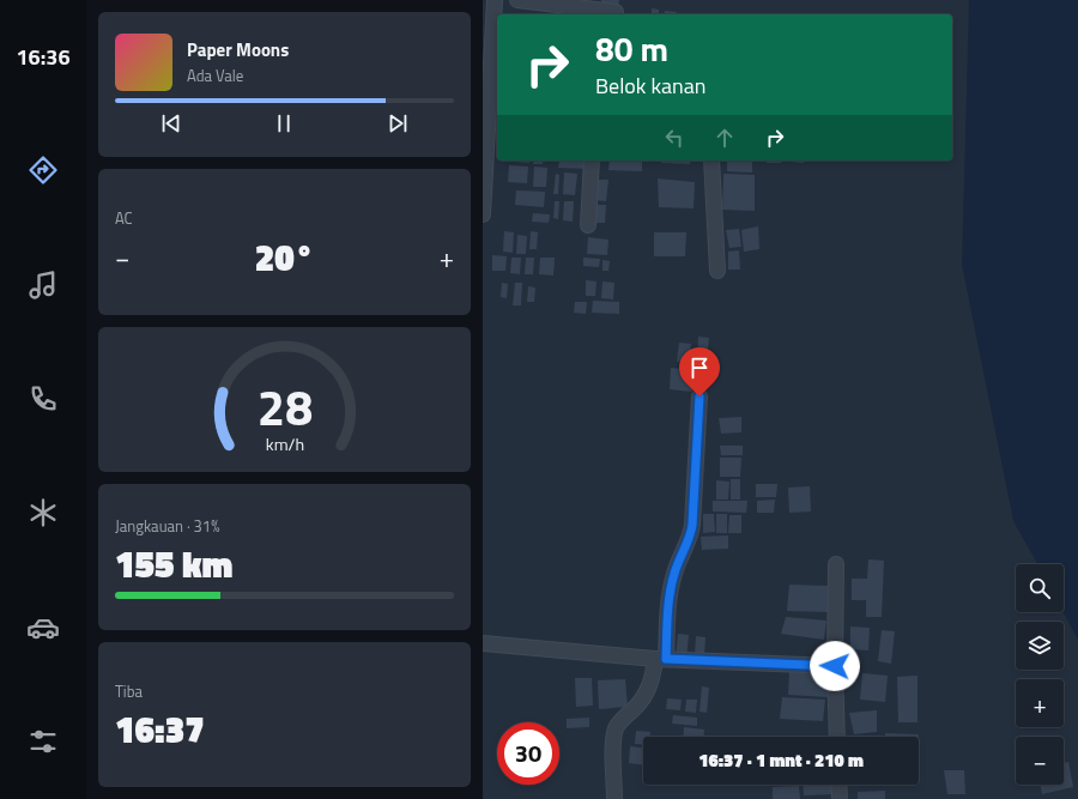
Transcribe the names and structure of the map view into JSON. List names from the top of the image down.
{
  "page": {
    "tabs": "16:36",
    "turn": ["80 m", "Belok kanan"],
    "song": ["Paper Moons", "Ada Vale"],
    "tile": [
      "AC",
      ["Jangkauan · 31%", "155 km"],
      ["Tiba", "16:37"]
    ],
    "heat": ["−", "20°", "+"],
    "map_buttons": ["+", "−"],
    "limit": "30",
    "trip": "16:37 · 1 mnt · 210 m",
    "gauge": ["28", "km/h"]
  }
}
